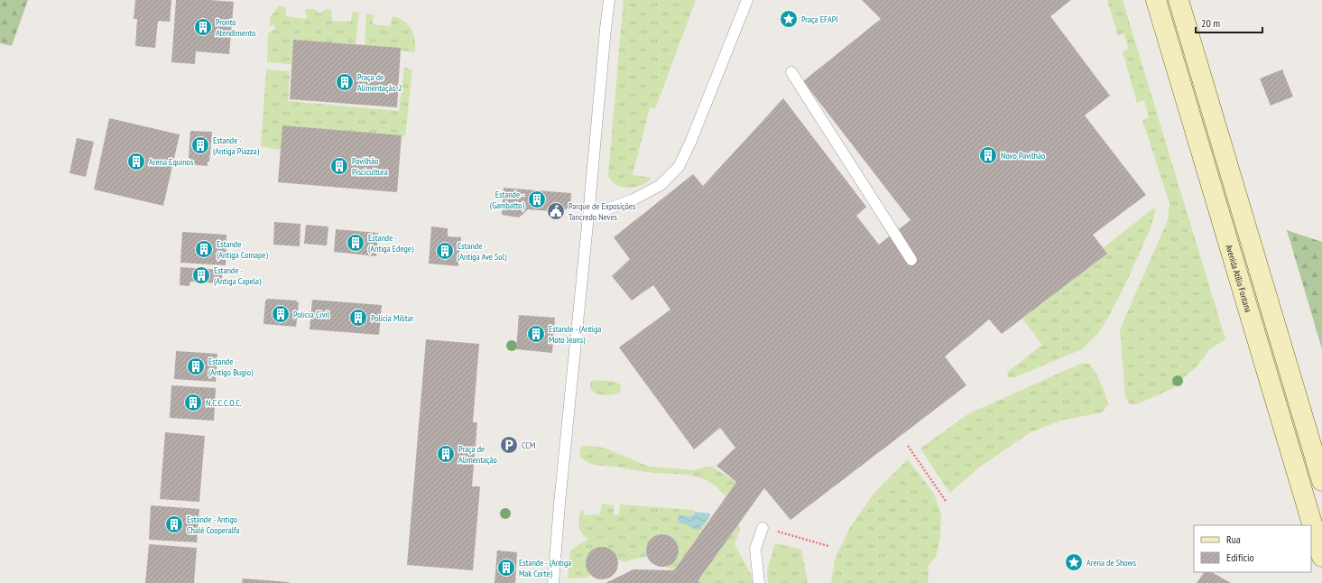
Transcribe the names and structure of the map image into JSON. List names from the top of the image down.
{
  "streets": {
    "main road": ["Avenida Atílio Fontana"]
  },
  "places": {
    "place": ["Praça EFAPI", "Arena de Shows"],
    "building": [
      "Pronto Atendimento",
      "Praça de Alimentação 2",
      "Estande - (Antiga Piazza)",
      "Novo Pavilhão",
      "Arena Equinos",
      "Pavilhão Piscicultura",
      "Estande - (Gambatto)",
      "Estande - (Antiga Edege)",
      "Estande - (Antiga Comape)",
      "Estande - (Antiga Ave Sul)",
      "Estande - (Antiga Capela)",
      "Polícia Civil",
      "Polícia Militar",
      "Estande - (Antiga Moto Jeans)",
      "Estande - (Antigo Bugio)",
      "N.C.C.C.O.C.",
      "Praça de Alimentação",
      "Estande - Antigo Chalé Cooperalfa",
      "Estande - (Antiga Mak Corte)"
    ],
    "public building": ["Parque de Exposições Tancredo Neves"],
    "parking": ["CCM"]
  },
  "legend": ["Rua", "Edifício"],
  "scale_bar": "20 m"
}
